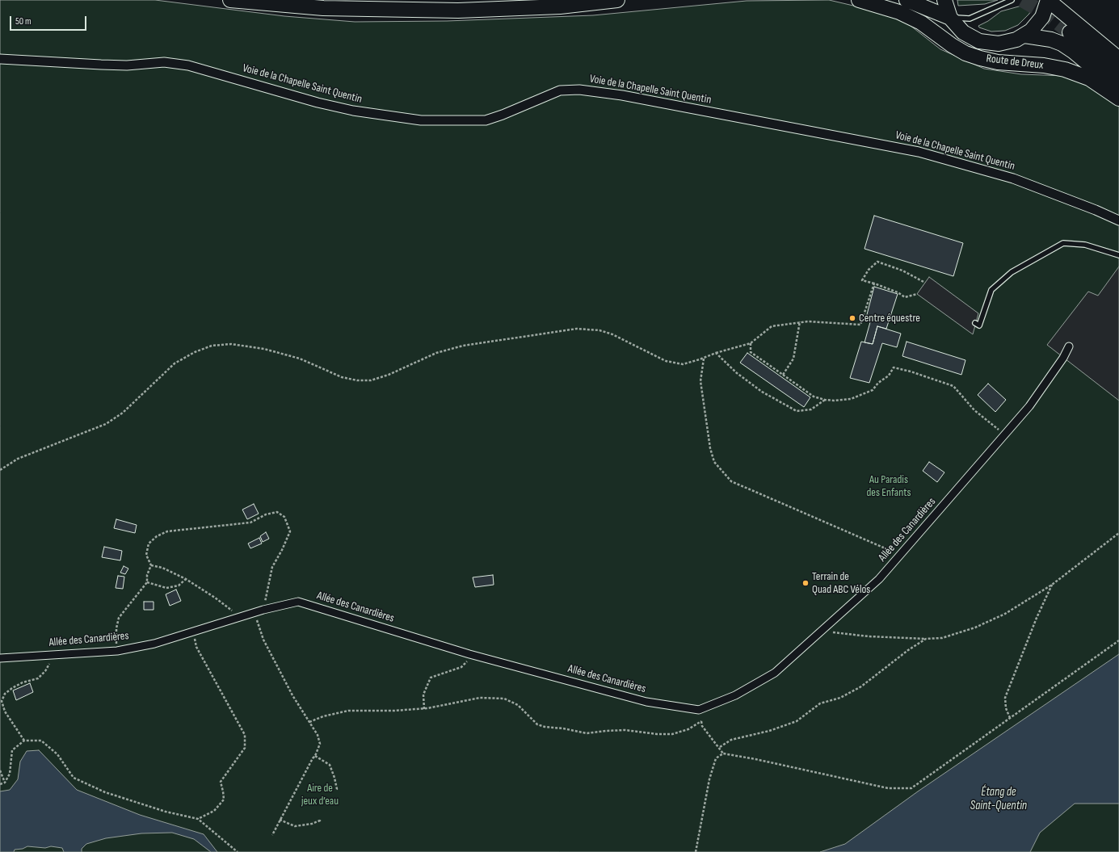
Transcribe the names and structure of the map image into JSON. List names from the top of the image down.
{
  "streets": {
    "main road": ["Route de Dreux"],
    "street": ["Voie de la Chapelle Saint Quentin", "Allée des Canardières"]
  },
  "water": ["Étang de Saint-Quentin"],
  "parks": ["Au Paradis des Enfants", "Aire de jeux d’eau"],
  "places": ["Centre équestre", "Terrain de Quad ABC Vélos"],
  "scale_bar": "50 m"
}
